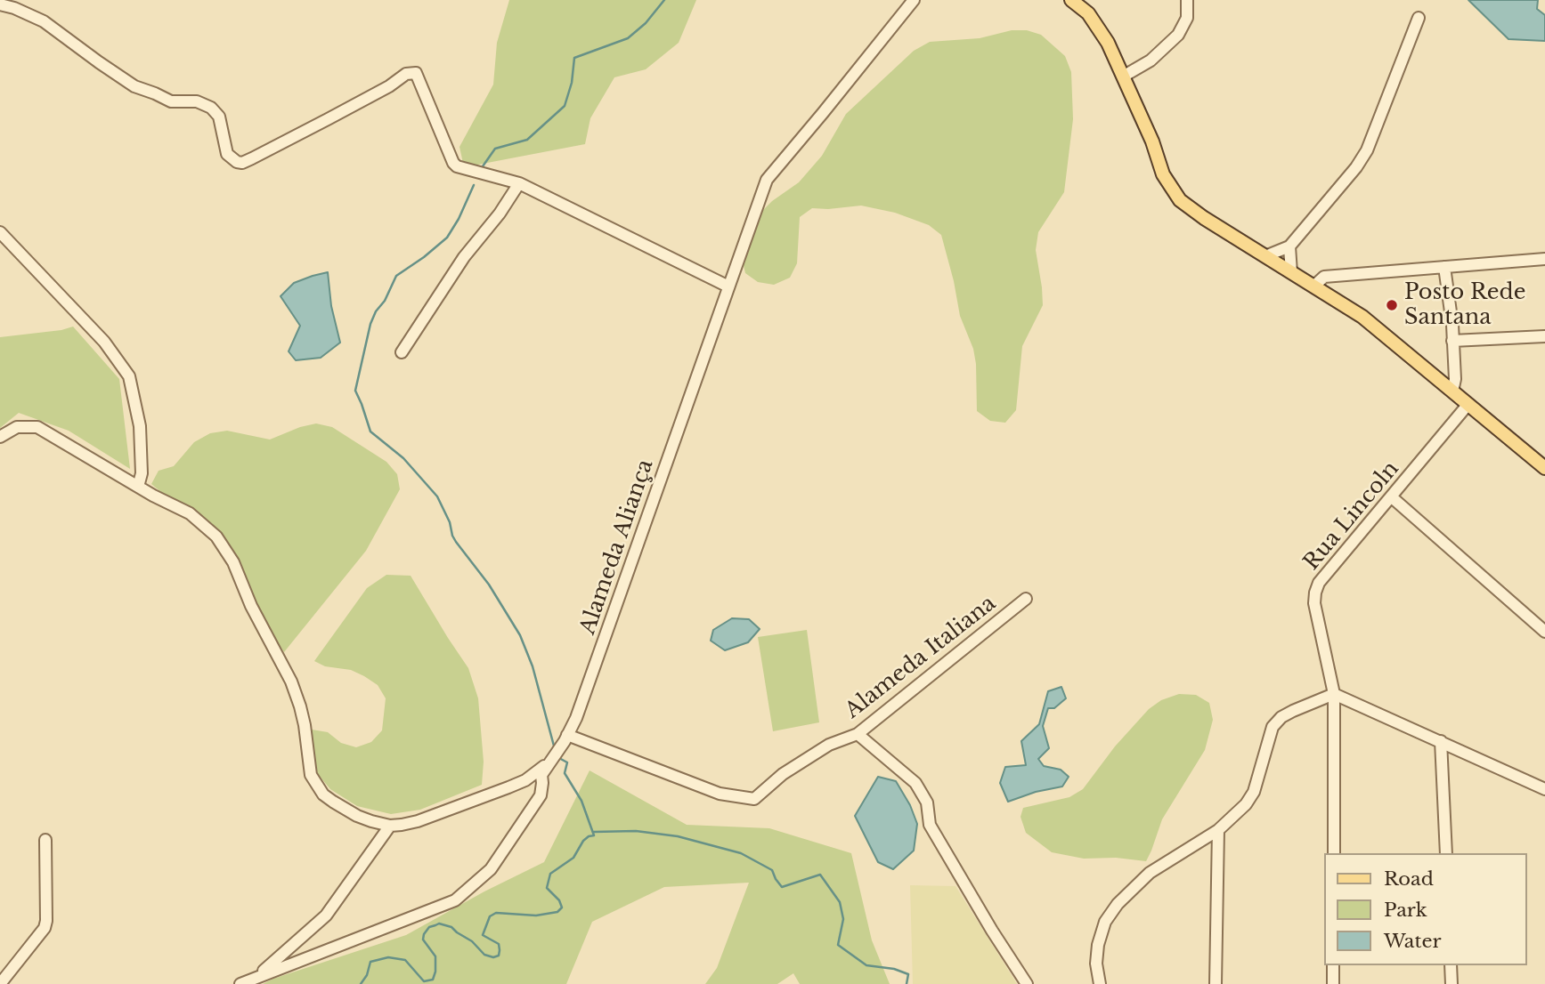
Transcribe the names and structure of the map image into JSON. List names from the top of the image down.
{
  "streets": {
    "street": ["Rua Lincoln", "Alameda Aliança", "Alameda Italiana"]
  },
  "crossings": [
    ["Alameda Aliança", "Alameda Italiana"]
  ],
  "places": ["Posto Rede Santana"],
  "legend": ["Road", "Park", "Water"]
}
